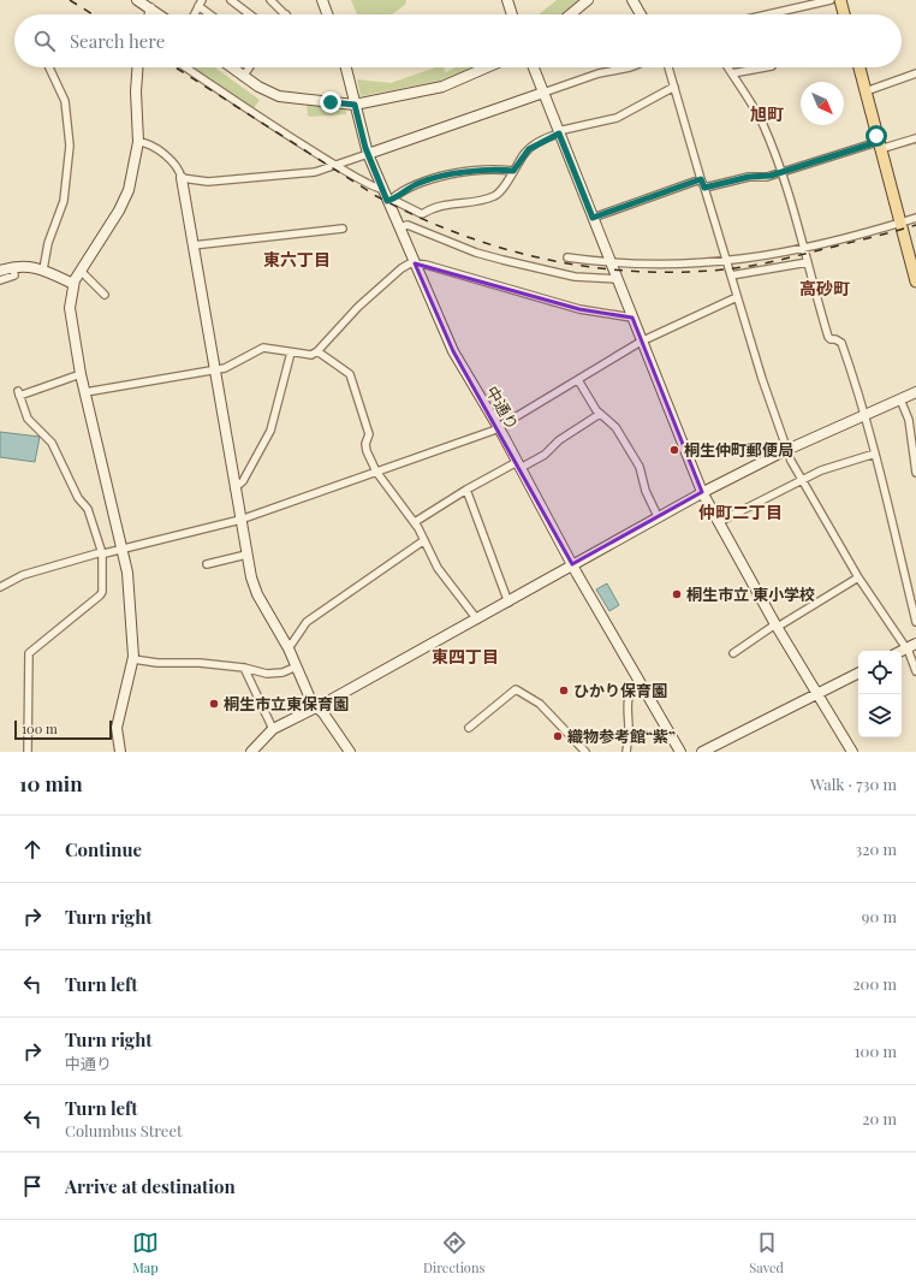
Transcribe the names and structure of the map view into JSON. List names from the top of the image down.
{
  "streets": {
    "street": ["中通り"]
  },
  "districts": [
    "旭町",
    "東六丁目",
    "高砂町",
    "仲町二丁目",
    "東四丁目"
  ],
  "places": [
    "桐生仲町郵便局",
    "桐生市立 東小学校",
    "ひかり保育園",
    "桐生市立東保育園",
    "織物参考館“紫”"
  ],
  "scale_bar": "100 m",
  "north": "bottom right",
  "page": {
    "search": "Search here",
    "scale": "100 m",
    "heading": ["10 min", "Walk · 730 m"],
    "list": [
      ["Continue", "320 m"],
      ["Turn right", "90 m"],
      ["Turn left", "200 m"],
      ["Turn right", "中通り", "100 m"],
      ["Turn left", "Columbus Street", "20 m"],
      "Arrive at destination"
    ],
    "nav": ["Map", "Directions", "Saved"]
  }
}
